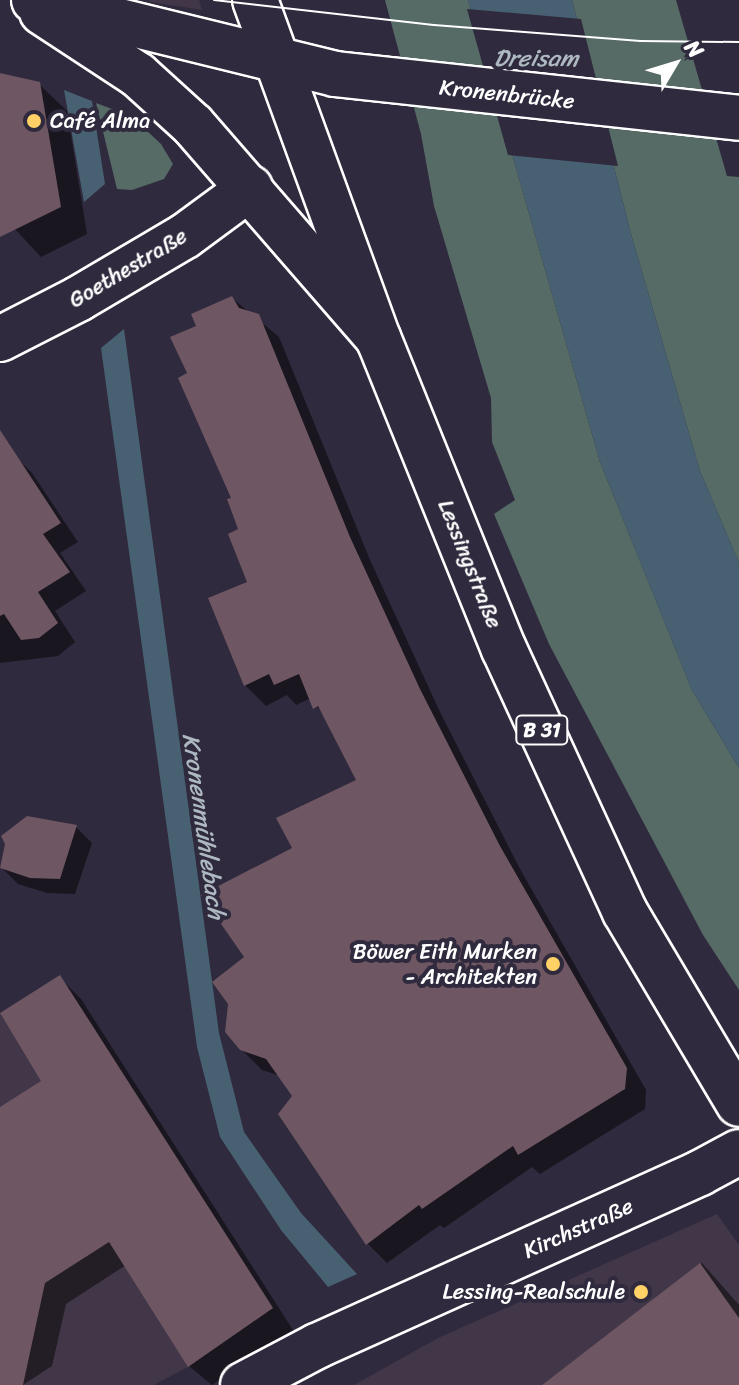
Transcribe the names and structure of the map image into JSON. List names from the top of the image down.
{
  "streets": {
    "main road": [
      "Kronenbrücke",
      "Goethestraße",
      "Lessingstraße",
      "B 31",
      "Kirchstraße"
    ]
  },
  "crossings": [
    ["Kronenbrücke", "Lessingstraße"]
  ],
  "water": ["Dreisam", "Kronenmühlebach"],
  "places": ["Café Alma", "Böwer Eith Murken - Architekten", "Lessing-Realschule"],
  "north": "top right"
}
